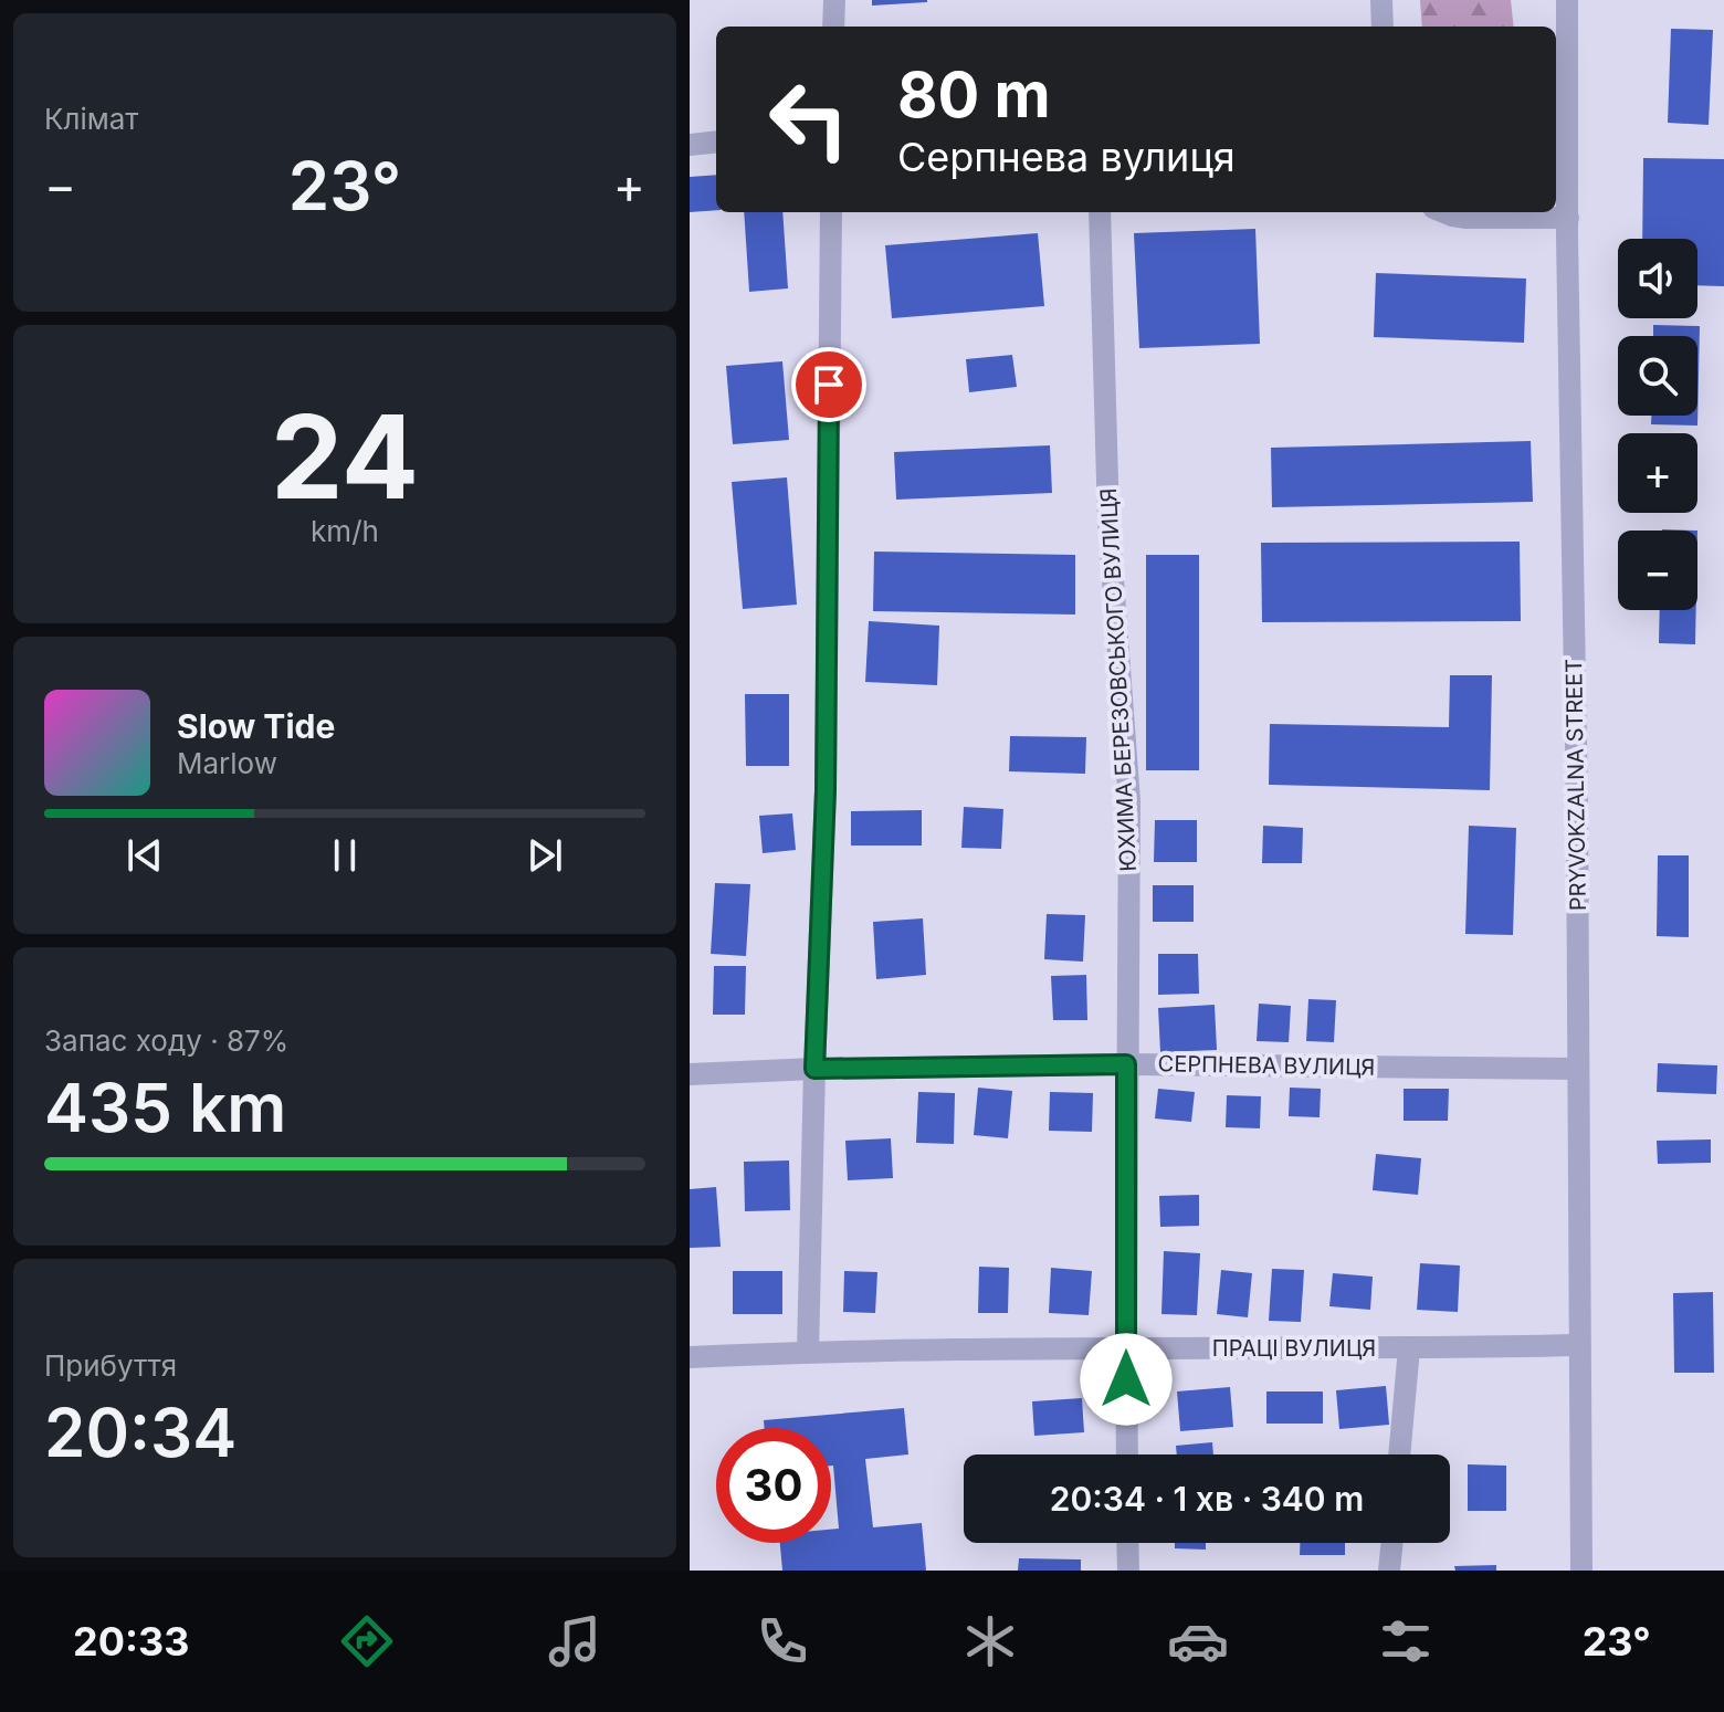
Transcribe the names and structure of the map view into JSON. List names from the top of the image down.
{
  "streets": {
    "street": [
      "ЮХИМА БЕРЕЗОВСЬКОГО ВУЛИЦЯ",
      "PRYVOKZALNA STREET",
      "СЕРПНЕВА ВУЛИЦЯ",
      "ПРАЦІ ВУЛИЦЯ"
    ]
  },
  "crossings": [
    ["ЮХИМА БЕРЕЗОВСЬКОГО ВУЛИЦЯ", "СЕРПНЕВА ВУЛИЦЯ"],
    ["ЮХИМА БЕРЕЗОВСЬКОГО ВУЛИЦЯ", "ПРАЦІ ВУЛИЦЯ"],
    ["PRYVOKZALNA STREET", "СЕРПНЕВА ВУЛИЦЯ"],
    ["PRYVOKZALNA STREET", "ПРАЦІ ВУЛИЦЯ"]
  ],
  "page": {
    "tile": [
      "Клімат",
      ["24", "km/h"],
      ["Запас ходу · 87%", "435 km"],
      ["Прибуття", "20:34"]
    ],
    "turn": ["80 m", "Серпнева вулиця"],
    "heat": ["−", "23°", "+"],
    "map_buttons": ["+", "−"],
    "song": ["Slow Tide", "Marlow"],
    "limit": "30",
    "trip": "20:34 · 1 хв · 340 m",
    "tabs": ["20:33", "23°"]
  }
}
